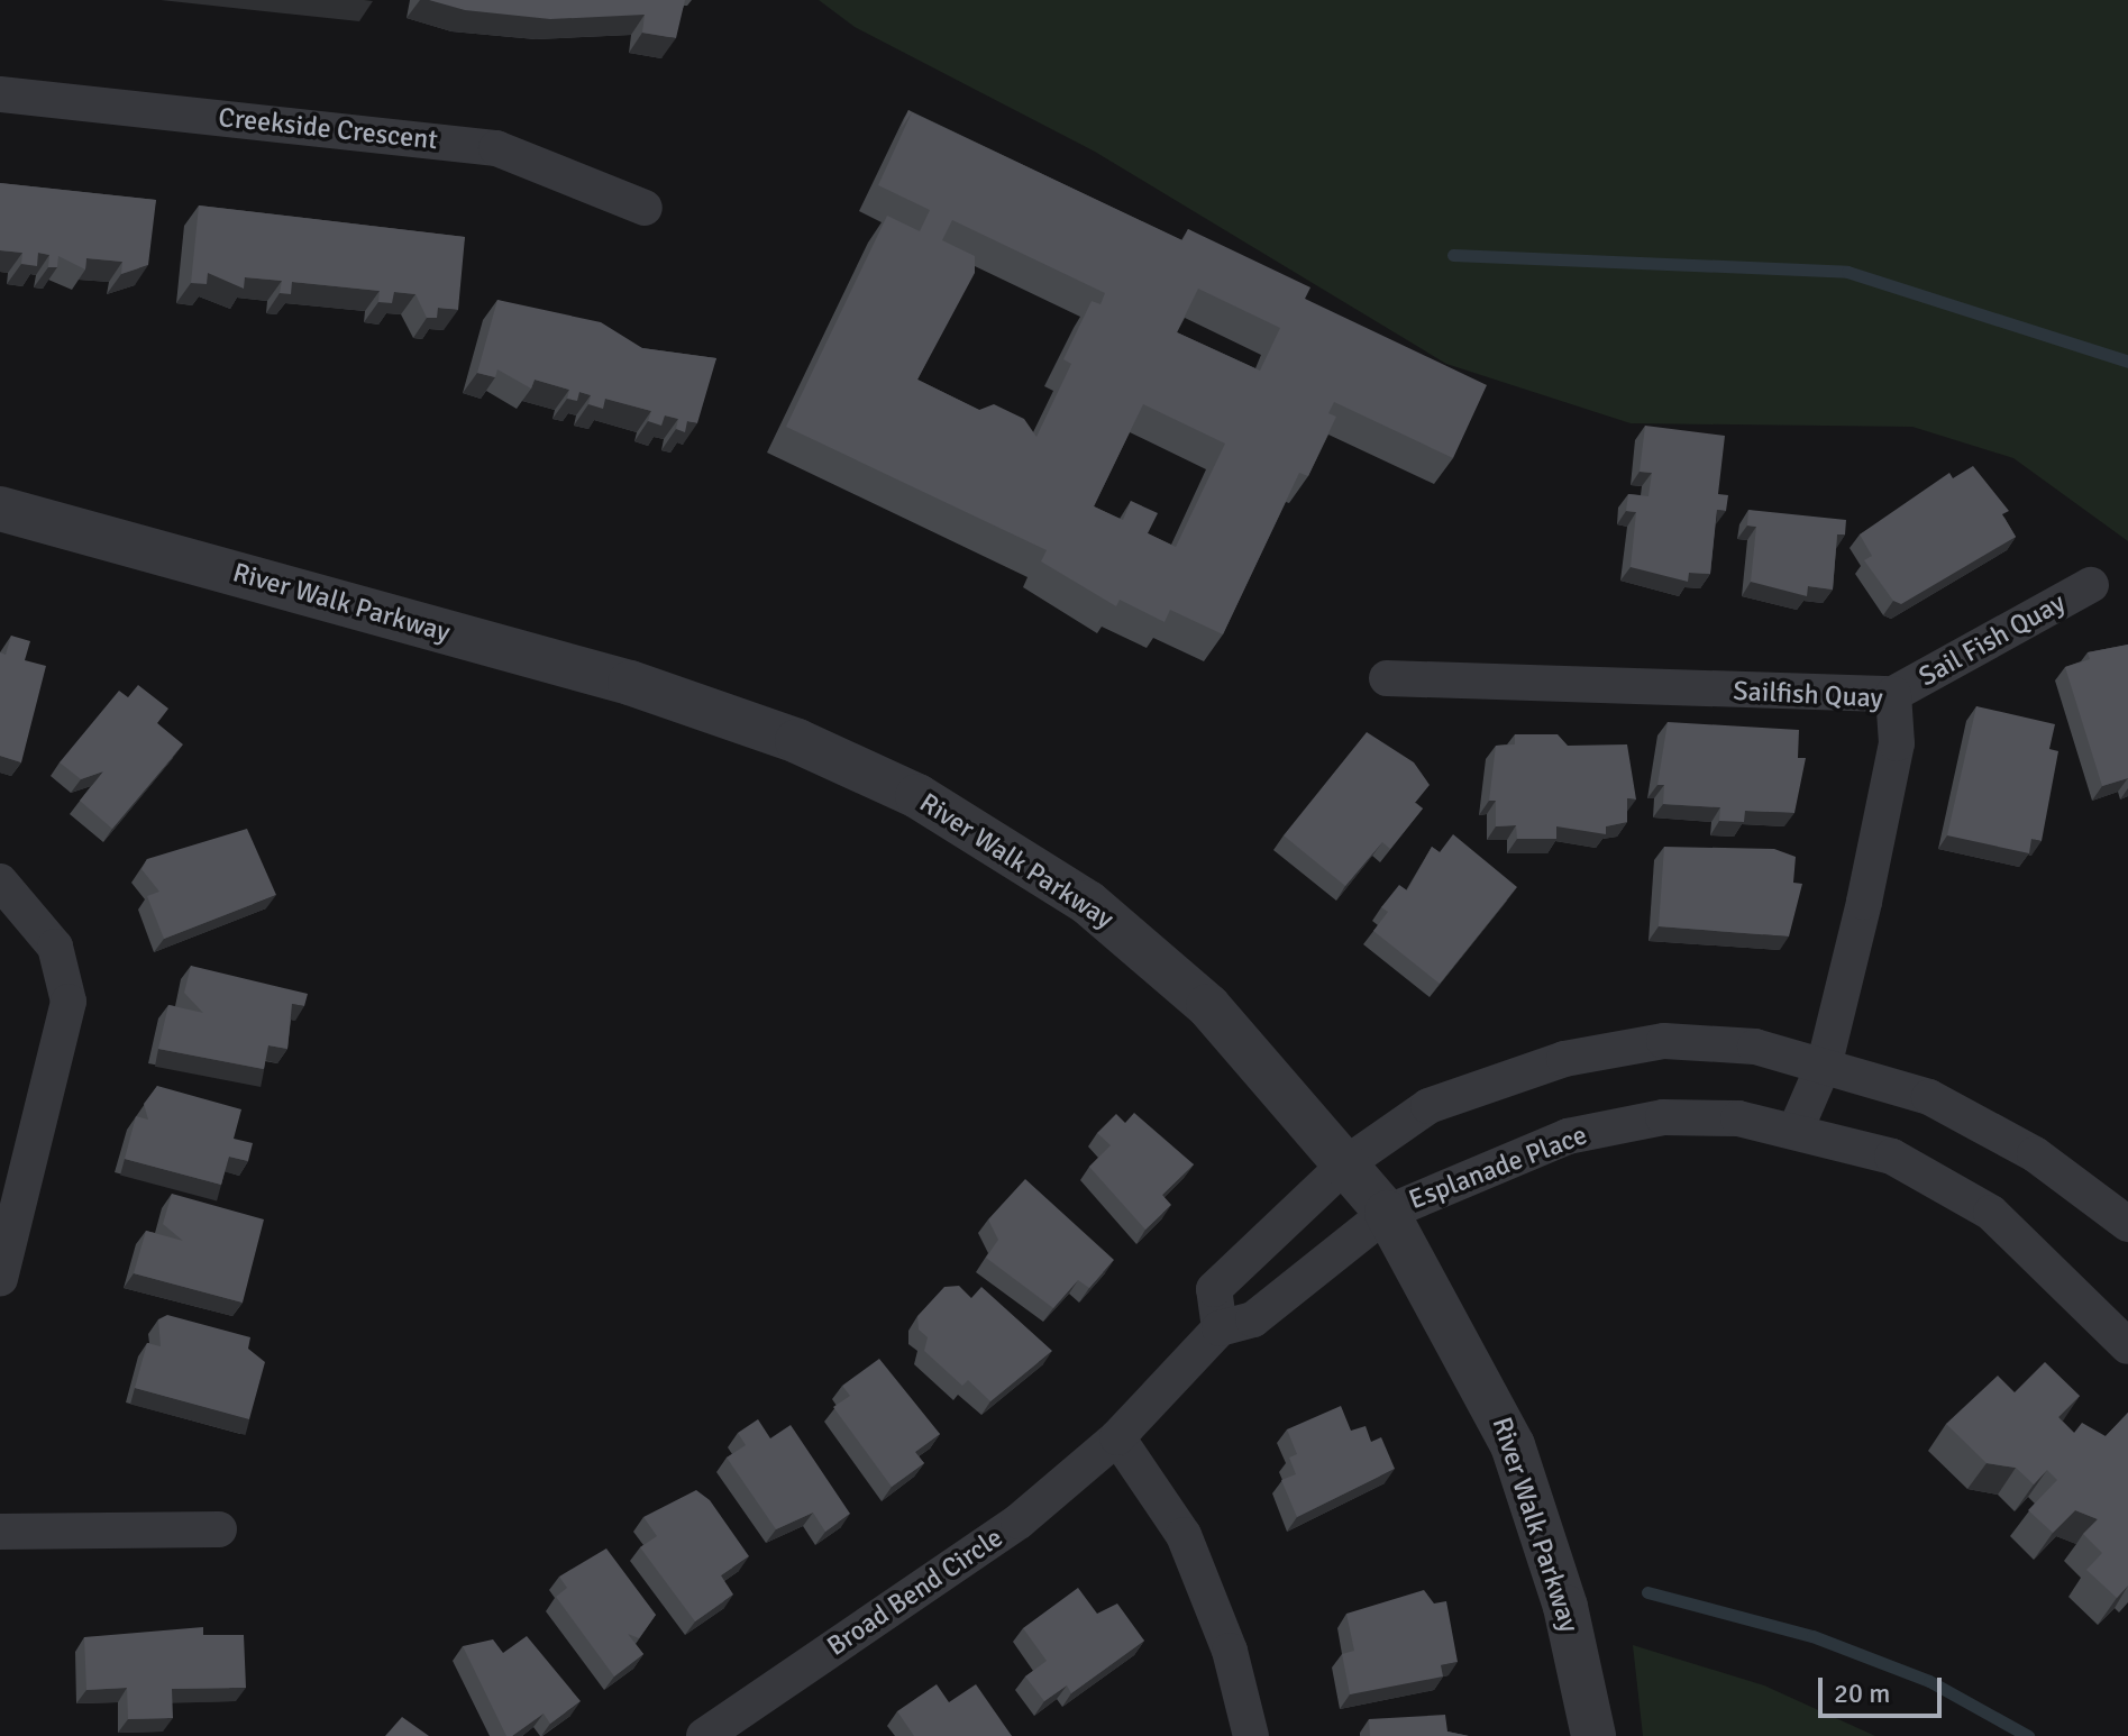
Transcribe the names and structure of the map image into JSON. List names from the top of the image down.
{
  "streets": {
    "street": [
      "Creekside Crescent",
      "River Walk Parkway",
      "Sail Fish Quay",
      "Sailfish Quay",
      "Esplanade Place",
      "Broad Bend Circle"
    ]
  },
  "crossings": [
    ["River Walk Parkway", "Esplanade Place"],
    ["River Walk Parkway", "Broad Bend Circle"],
    ["Sail Fish Quay", "Sailfish Quay"],
    ["Sailfish Quay", "Esplanade Place"],
    ["Esplanade Place", "Broad Bend Circle"]
  ],
  "scale_bar": "20 m"
}
